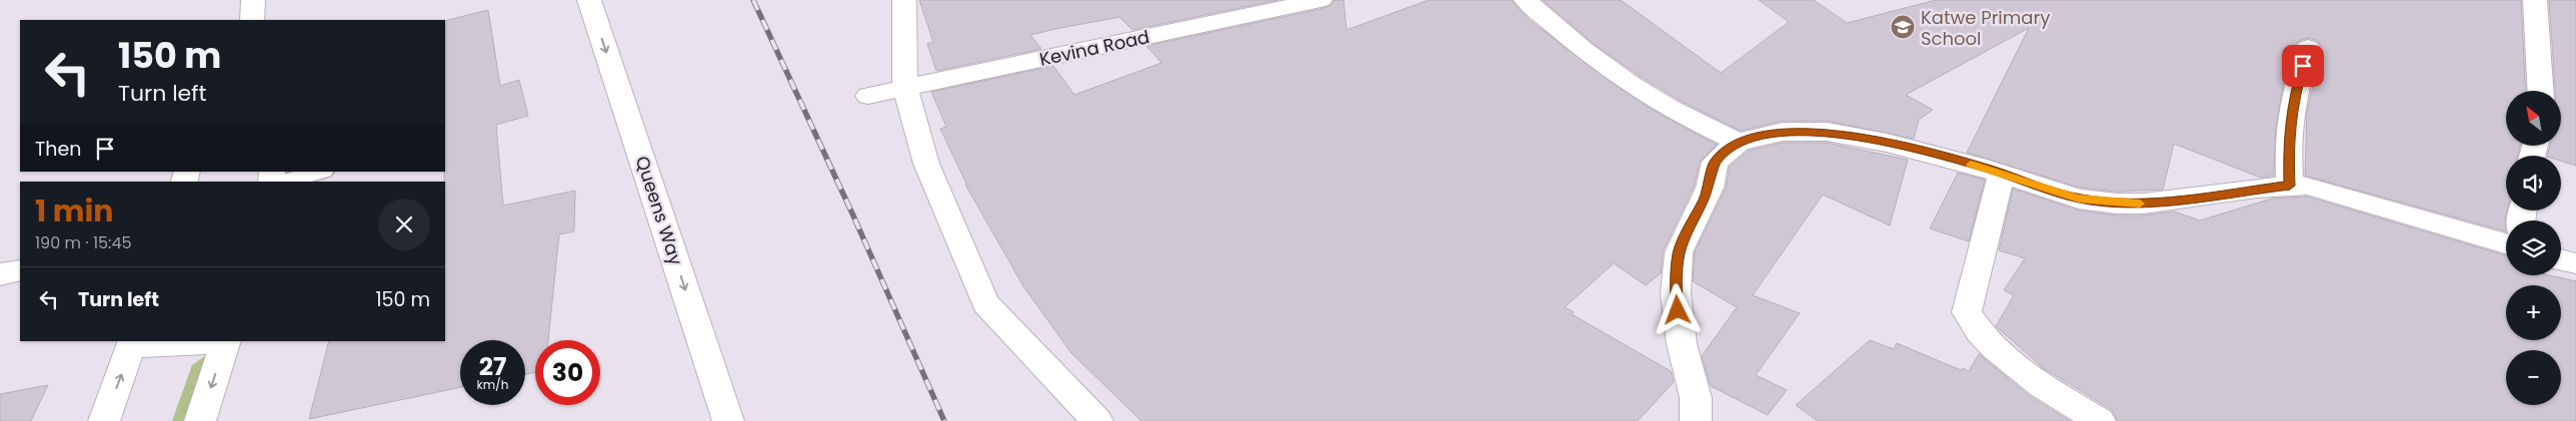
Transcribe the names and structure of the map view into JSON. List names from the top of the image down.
{
  "streets": {
    "main road": ["Kevina Road", "Queens Way"]
  },
  "one_way": ["Queens Way"],
  "places": {
    "school or university": ["Katwe Primary School"]
  },
  "north": "top left",
  "page": {
    "turn": ["150 m", "Turn left"],
    "map_buttons": ["+", "−"],
    "then": "Then",
    "heading": ["1 min", "190 m · 15:45"],
    "list": [
      {
        "name": "Turn left",
        "value": "150 m"
      }
    ],
    "speed": "27 km/h",
    "limit": "30"
  }
}
